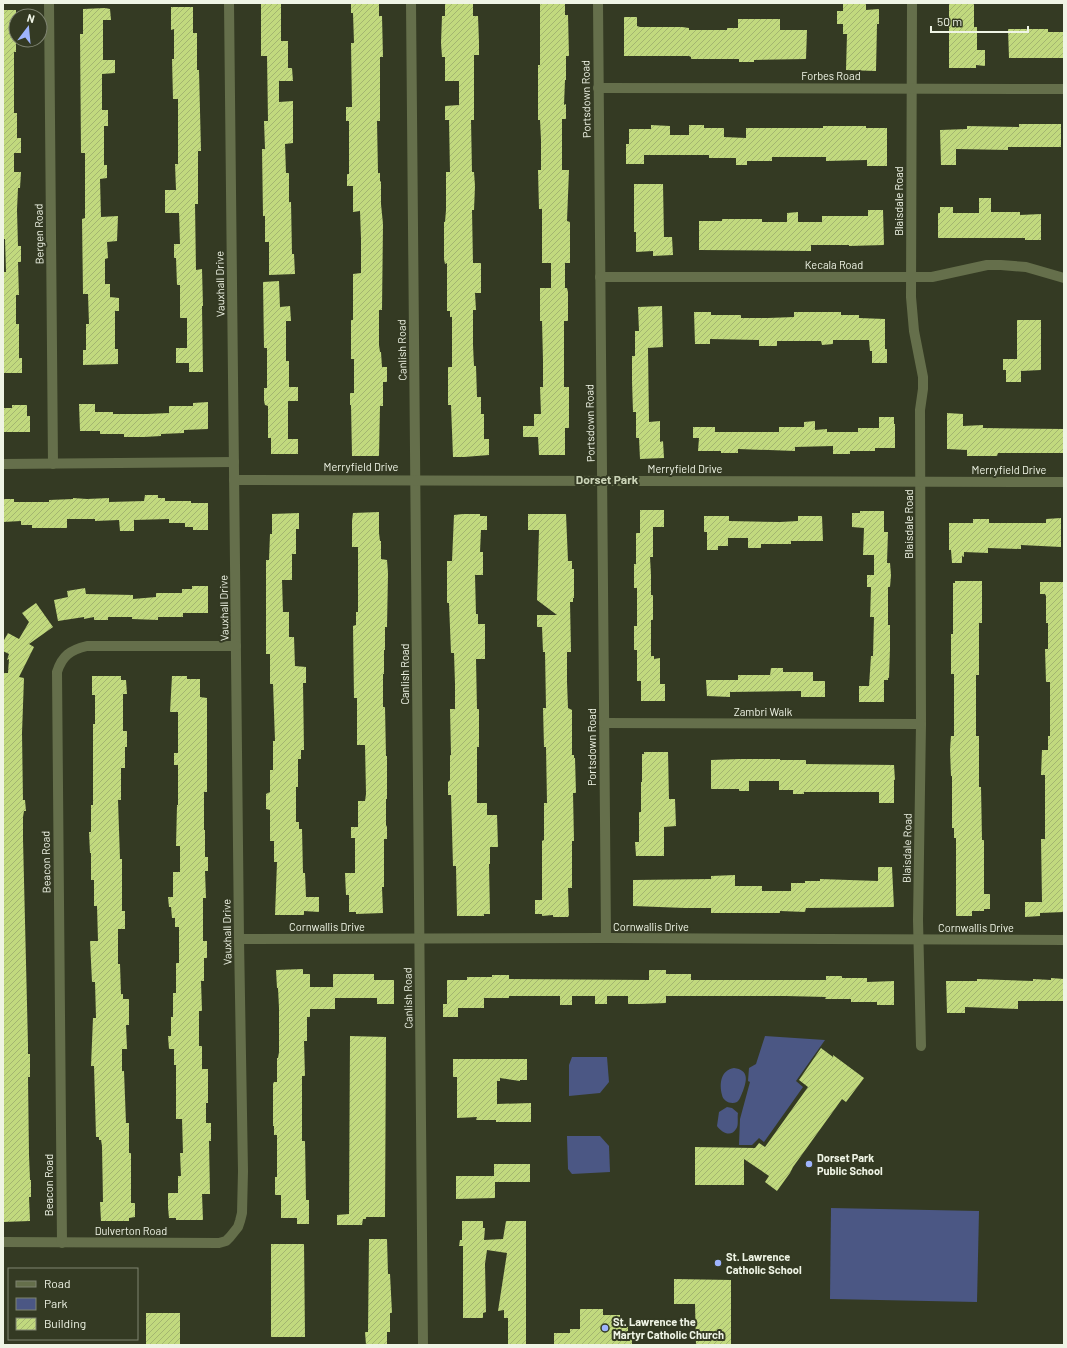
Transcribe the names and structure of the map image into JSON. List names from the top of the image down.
{
  "streets": {
    "street": [
      "Forbes Road",
      "Portsdown Road",
      "Blaisdale Road",
      "Bergen Road",
      "Kecala Road",
      "Vauxhall Drive",
      "Canlish Road",
      "Merryfield Drive",
      "Zambri Walk",
      "Beacon Road",
      "Cornwallis Drive",
      "Dulverton Road"
    ]
  },
  "crossings": [
    ["Forbes Road", "Portsdown Road"],
    ["Forbes Road", "Blaisdale Road"],
    ["Portsdown Road", "Kecala Road"],
    ["Portsdown Road", "Merryfield Drive"],
    ["Portsdown Road", "Zambri Walk"],
    ["Portsdown Road", "Cornwallis Drive"],
    ["Blaisdale Road", "Kecala Road"],
    ["Blaisdale Road", "Merryfield Drive"],
    ["Blaisdale Road", "Zambri Walk"],
    ["Blaisdale Road", "Cornwallis Drive"],
    ["Vauxhall Drive", "Merryfield Drive"],
    ["Vauxhall Drive", "Beacon Road"],
    ["Vauxhall Drive", "Cornwallis Drive"],
    ["Vauxhall Drive", "Dulverton Road"],
    ["Canlish Road", "Merryfield Drive"],
    ["Canlish Road", "Cornwallis Drive"],
    ["Beacon Road", "Dulverton Road"]
  ],
  "districts": ["Dorset Park"],
  "places": ["Dorset Park Public School", "St. Lawrence Catholic School", "St. Lawrence the Martyr Catholic Church"],
  "legend": ["Road", "Park", "Building"],
  "scale_bar": "50 m",
  "north": "top"
}
